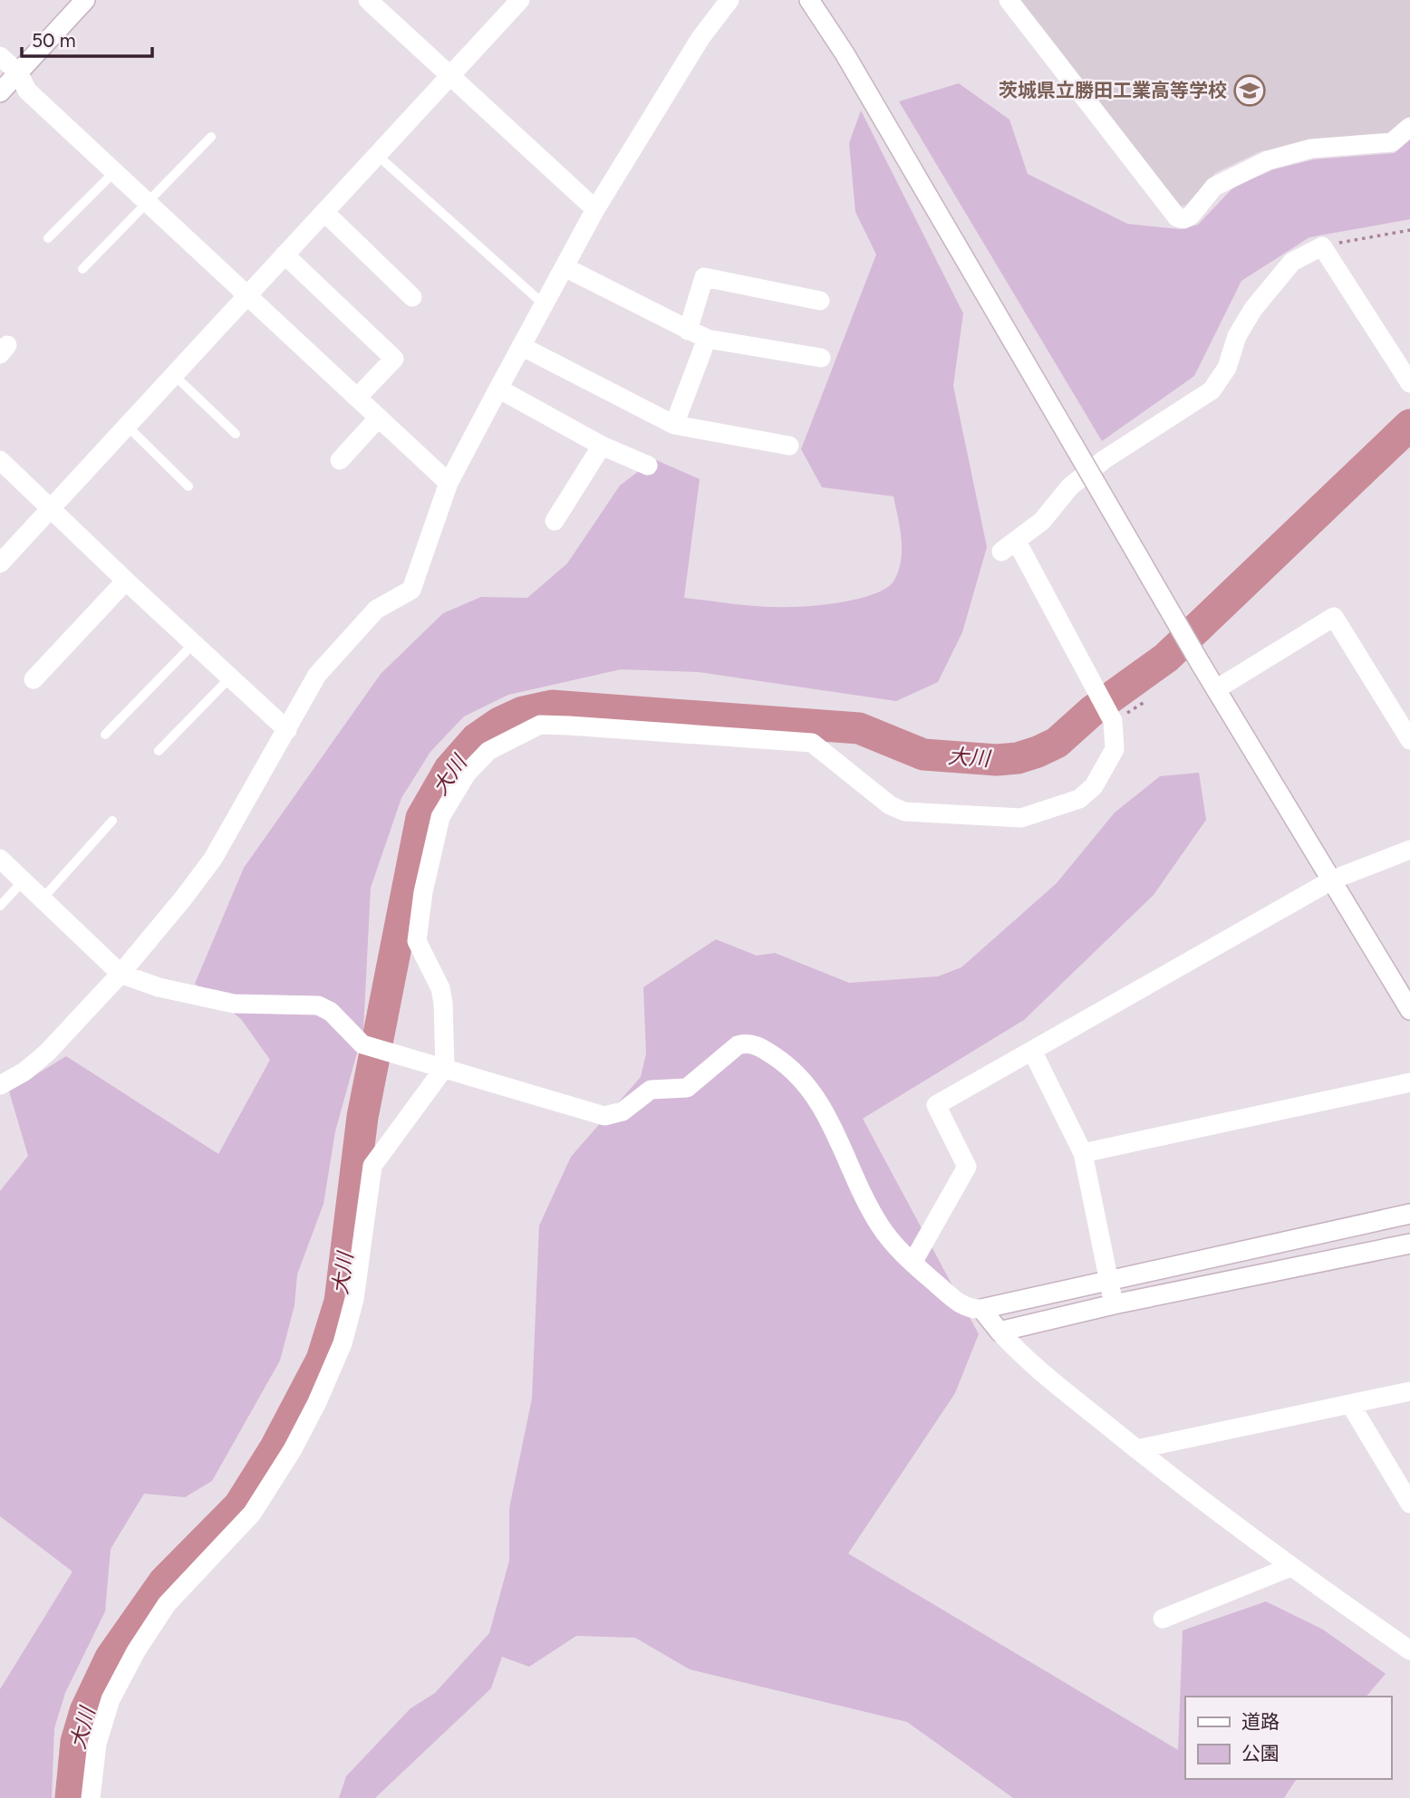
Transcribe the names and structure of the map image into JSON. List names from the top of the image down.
{
  "water": ["大川"],
  "places": {
    "school or university": ["茨城県立勝田工業高等学校"]
  },
  "legend": ["道路", "公園"],
  "scale_bar": "50 m"
}
